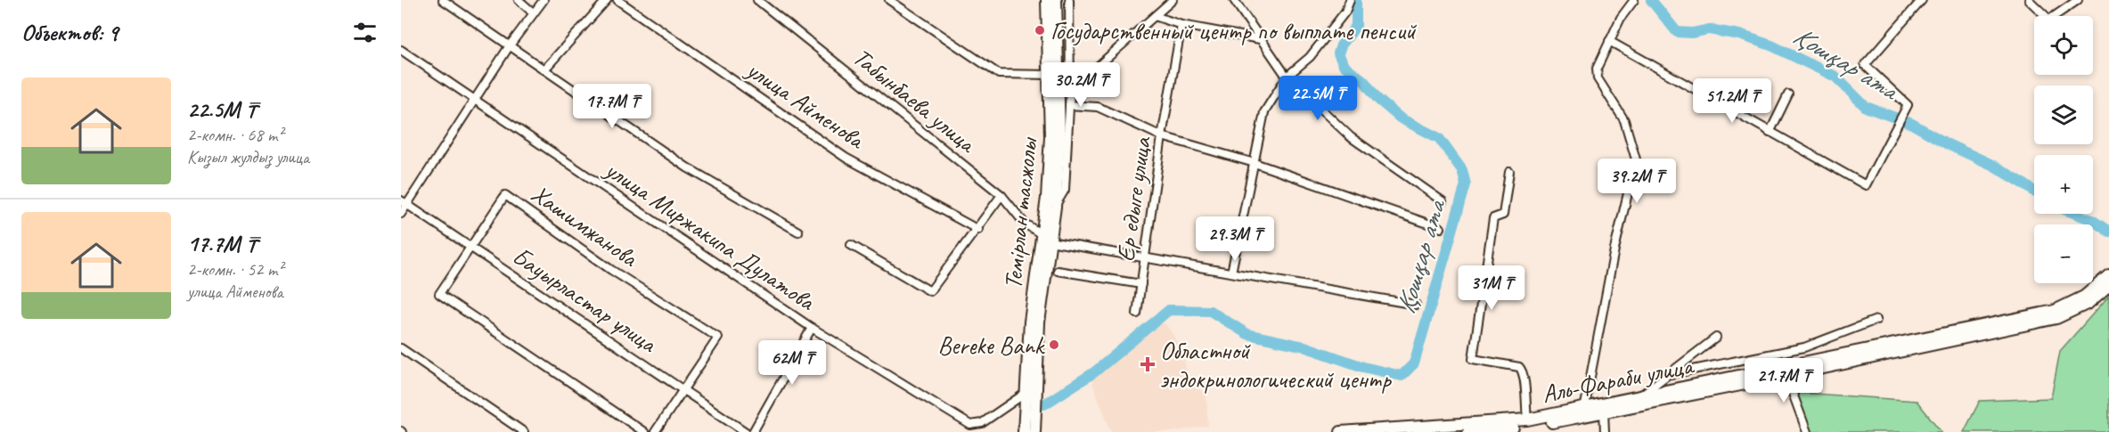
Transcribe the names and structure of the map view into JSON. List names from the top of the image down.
{
  "streets": {
    "main road": ["Темірлан тасжолы", "Аль-Фараби улица"],
    "street": [
      "Табынбаева улица",
      "улица Айменова",
      "Ер едыге улица",
      "Хашимжанова",
      "улица Миржакипа Дулатова",
      "Бауырластар улица"
    ]
  },
  "crossings": [
    ["Табынбаева улица", "Темірлан тасжолы"],
    ["Темірлан тасжолы", "улица Миржакипа Дулатова"],
    ["Хашимжанова", "Бауырластар улица"]
  ],
  "water": ["Қошқар ата"],
  "places": {
    "other": ["Государственный центр по выплате пенсий", "Bereke Bank"],
    "health": ["Областной эндокринологический центр"]
  },
  "page": {
    "heading": "Объектов: 9",
    "map_buttons": ["+", "−"],
    "price": [
      "30.2M ₸",
      "22.5M ₸",
      "51.2M ₸",
      "17.7M ₸",
      "39.2M ₸",
      "29.3M ₸",
      "31M ₸",
      "62M ₸",
      "21.7M ₸"
    ],
    "list": [
      {
        "name": "22.5M ₸",
        "note": "2-комн. · 68 m² · Кызыл жулдыз улица"
      },
      {
        "name": "17.7M ₸",
        "note": "2-комн. · 52 m² · улица Айменова"
      }
    ]
  }
}
